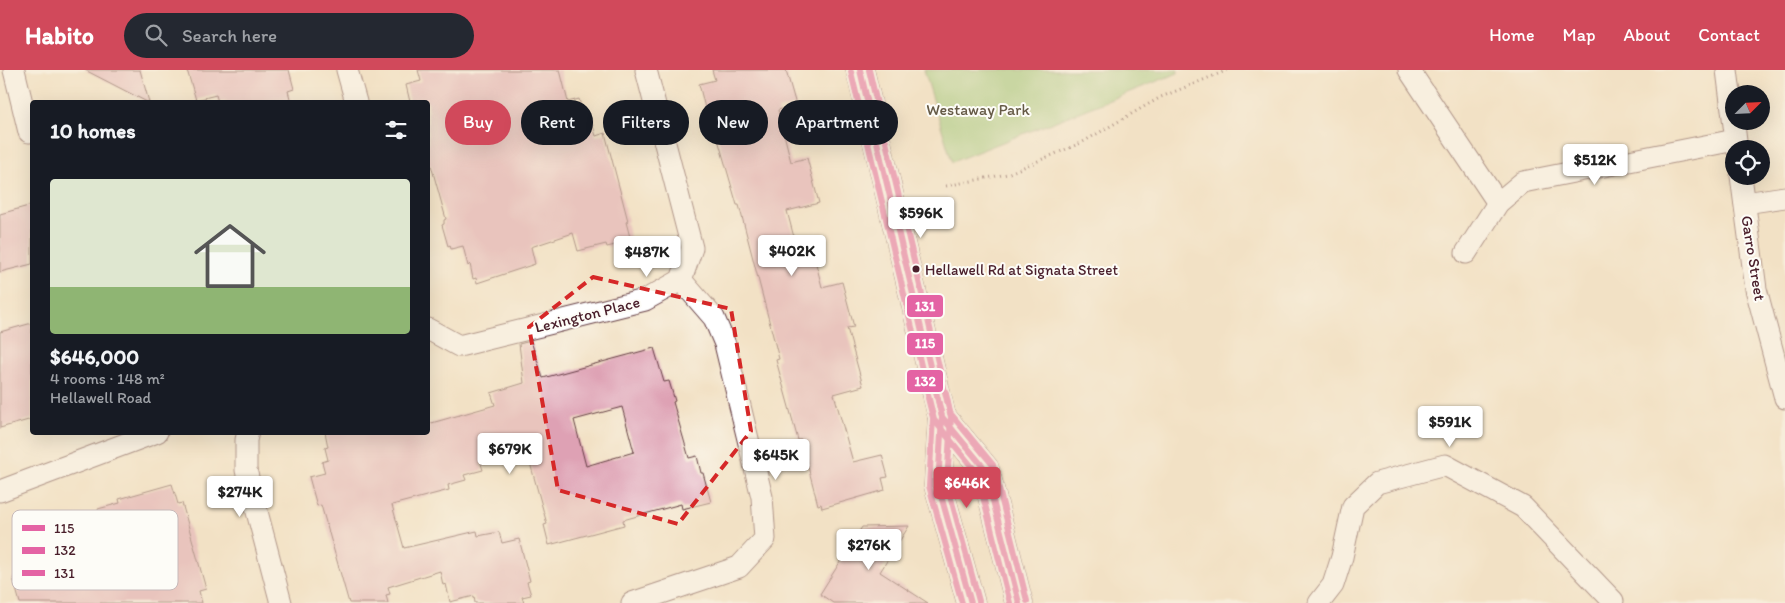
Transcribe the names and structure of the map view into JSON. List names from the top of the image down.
{
  "streets": {
    "street": ["Garro Street", "Lexington Place"]
  },
  "parks": ["Westaway Park"],
  "places": ["Hellawell Rd at Signata Street"],
  "lines": ["transit line 115", "transit line 131", "transit line 132"],
  "legend": ["115", "132", "131"],
  "north": "top right",
  "page": {
    "header": "Habito",
    "search": "Search here",
    "nav": [
      "Home",
      "Map",
      "About",
      "Contact"
    ],
    "chip": [
      "Buy",
      "Rent",
      "Filters",
      "New",
      "Apartment"
    ],
    "heading": "10 homes",
    "price": [
      "$512K",
      "$596K",
      "$402K",
      "$487K",
      "$591K",
      "$679K",
      "$645K",
      "$646K",
      "$274K",
      "$276K"
    ],
    "list": [
      {
        "name": "$646,000",
        "note": "4 rooms · 148 m² · Hellawell Road"
      }
    ]
  }
}
